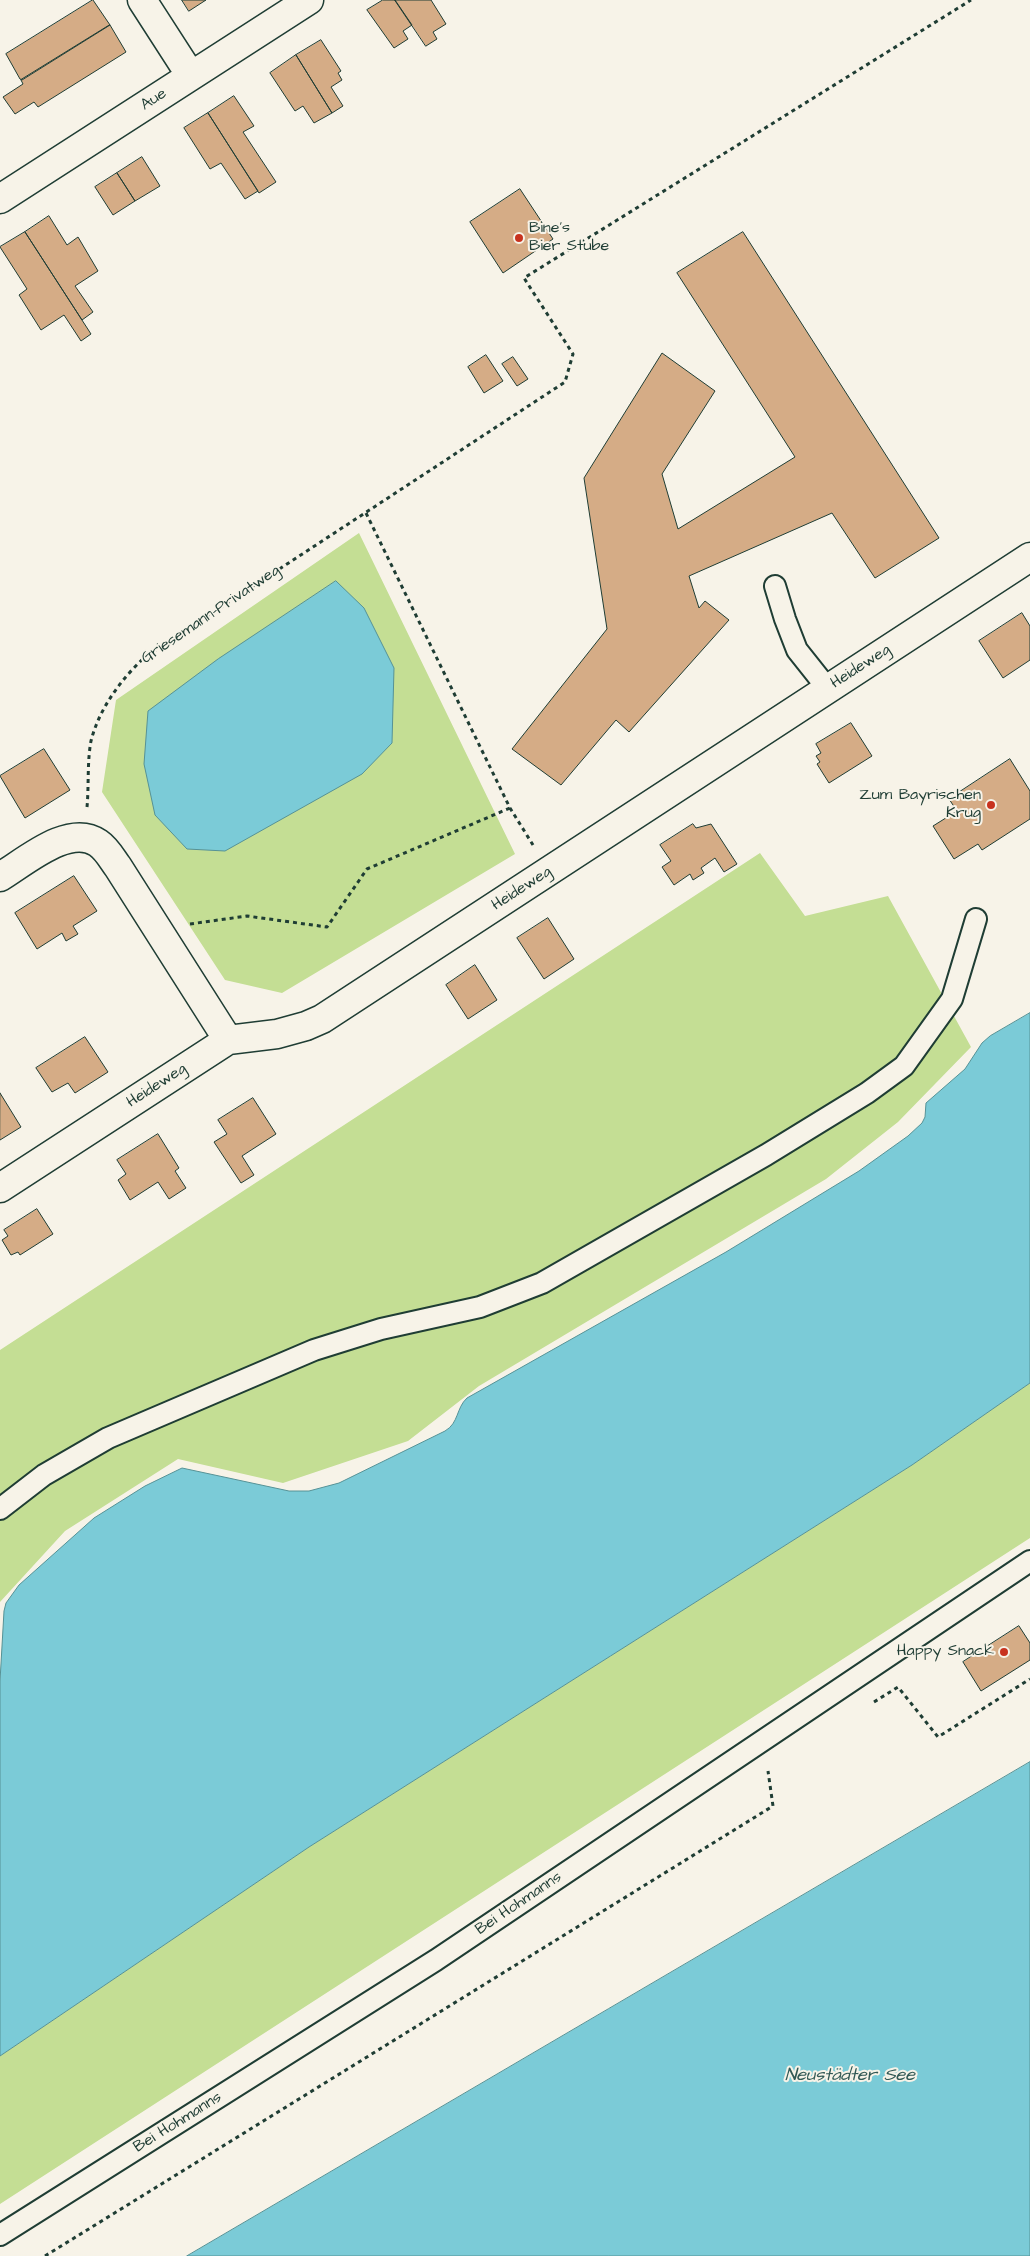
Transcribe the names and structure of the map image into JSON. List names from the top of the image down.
{
  "streets": {
    "street": ["Aue", "Heideweg"],
    "lane": ["Bei Hohmanns"],
    "path": ["Griesemann-Privatweg"]
  },
  "water": ["Neustädter See"],
  "places": ["Bine's Bier Stube", "Zum Bayrischen Krug", "Happy Snack"]
}
